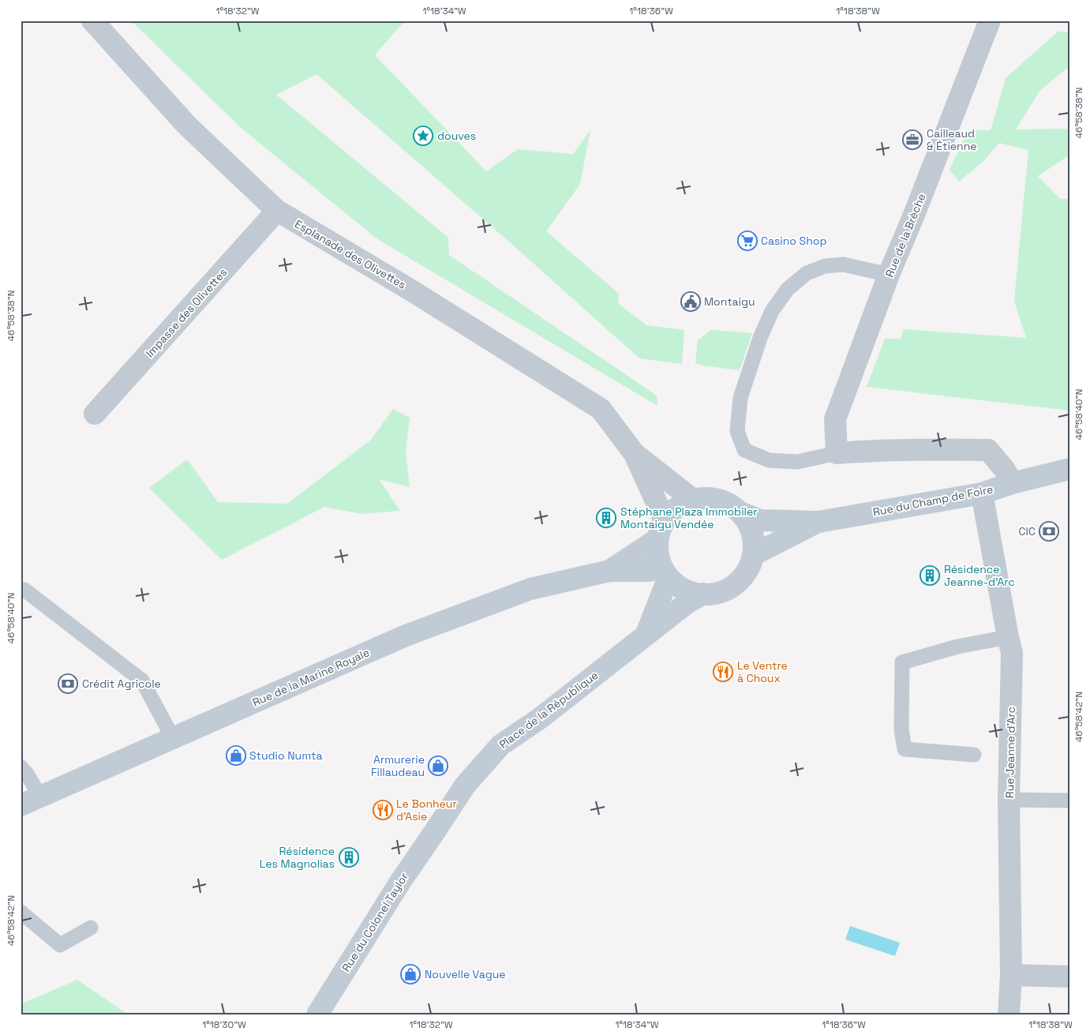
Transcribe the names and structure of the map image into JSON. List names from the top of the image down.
{
  "streets": {
    "main road": [
      "Rue du Champ de Foire",
      "Rue de la Marine Royale",
      "Place de la République",
      "Rue du Colonel Taylor"
    ],
    "street": [
      "Rue de la Brèche",
      "Esplanade des Olivettes",
      "Impasse des Olivettes",
      "Rue Jeanne d'Arc"
    ]
  },
  "crossings": [
    ["Esplanade des Olivettes", "Impasse des Olivettes"],
    ["Esplanade des Olivettes", "Rue du Champ de Foire"],
    ["Esplanade des Olivettes", "Rue de la Marine Royale"],
    ["Esplanade des Olivettes", "Place de la République"],
    ["Rue du Champ de Foire", "Rue de la Marine Royale"],
    ["Rue du Champ de Foire", "Place de la République"],
    ["Rue du Champ de Foire", "Rue Jeanne d'Arc"],
    ["Rue de la Marine Royale", "Place de la République"],
    ["Place de la République", "Rue du Colonel Taylor"]
  ],
  "places": {
    "place": ["douves"],
    "office": ["Cailleaud & Étienne"],
    "supermarket": ["Casino Shop"],
    "public building": ["Montaigu"],
    "building": ["Stéphane Plaza Immobiler Montaigu Vendée", "Résidence Jeanne-d'Arc", "Résidence Les Magnolias"],
    "bank": ["CIC", "Crédit Agricole"],
    "restaurant": ["Le Ventre à Choux", "Le Bonheur d'Asie"],
    "shop": ["Studio Numta", "Armurerie Fillaudeau", "Nouvelle Vague"]
  },
  "coordinates": [
    "1°18'32\"W",
    "1°18'34\"W",
    "1°18'36\"W",
    "1°18'38\"W",
    "46°58'38\"N",
    "46°58'40\"N",
    "46°58'42\"N",
    "1°18'30\"W"
  ]
}
